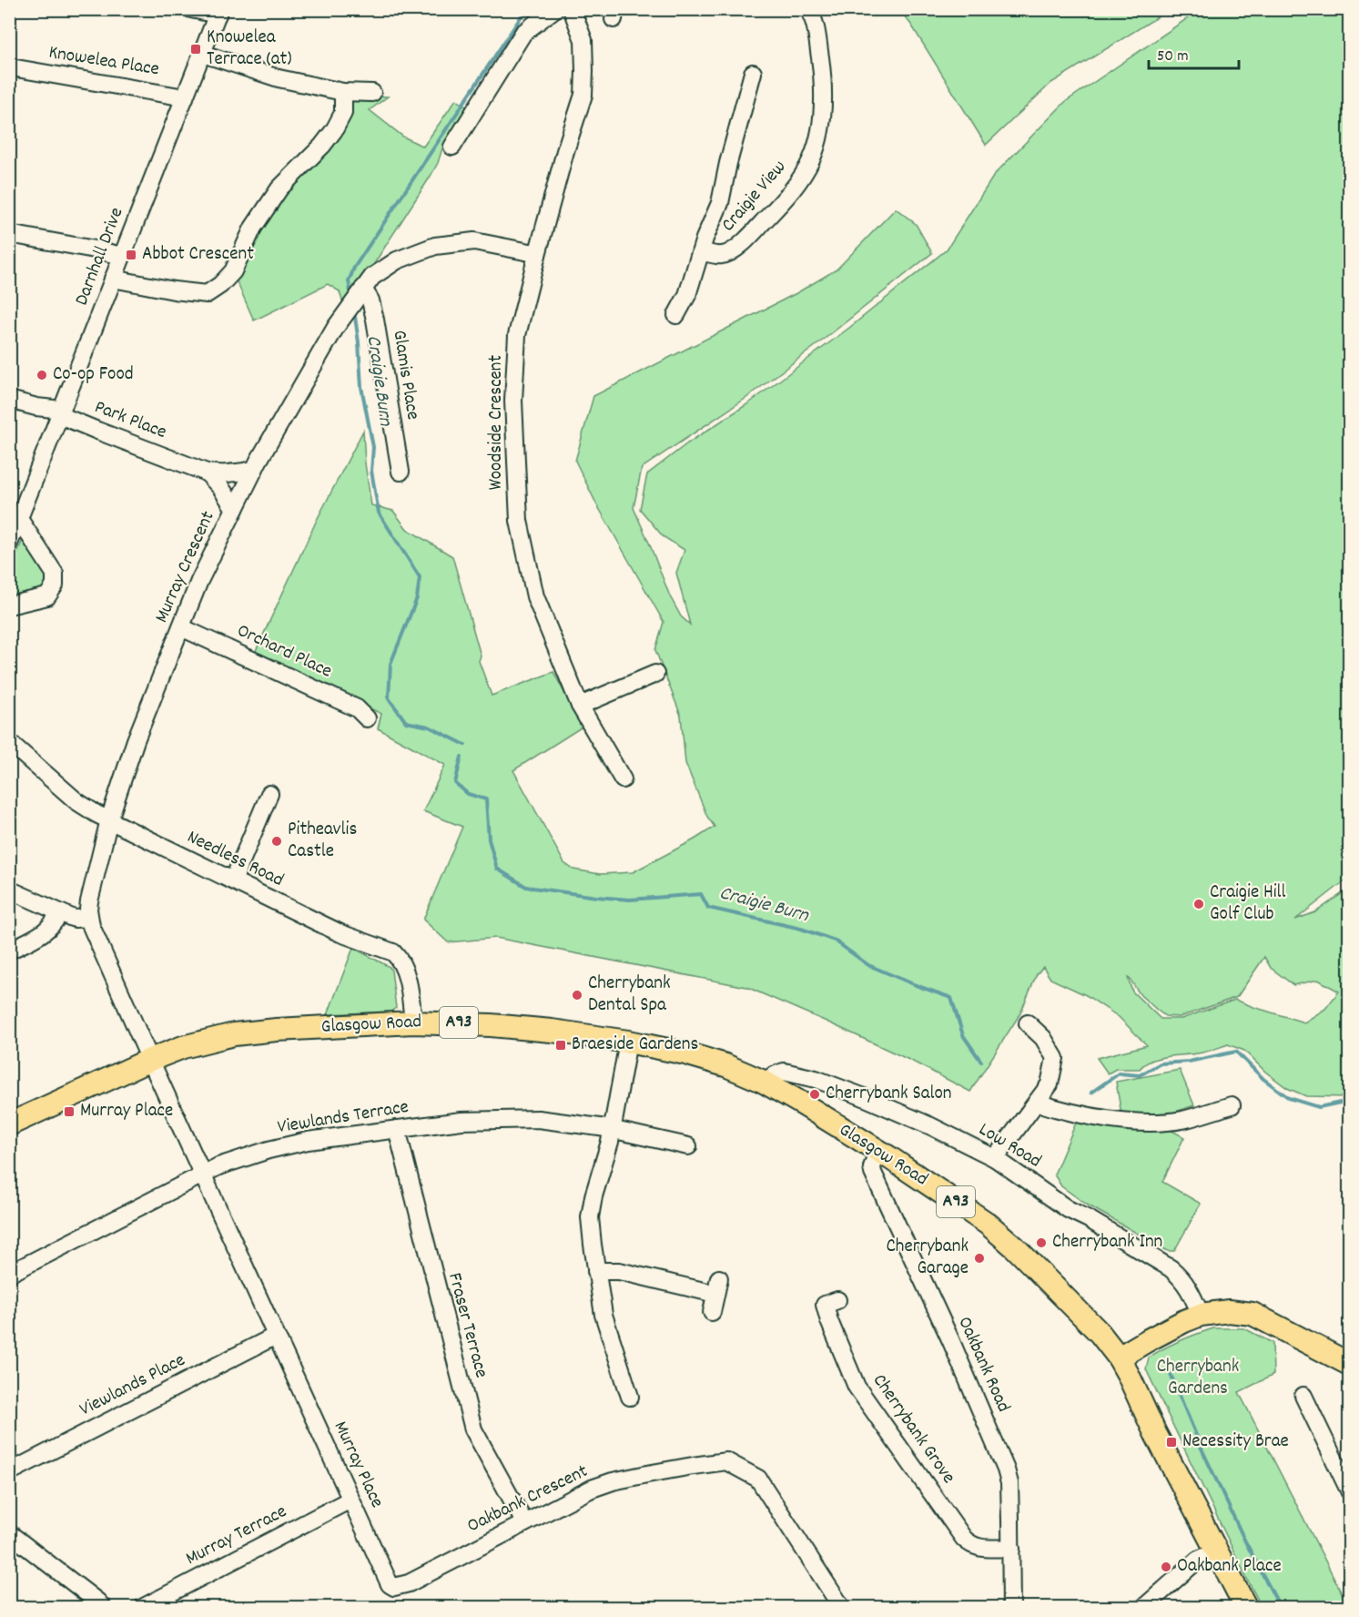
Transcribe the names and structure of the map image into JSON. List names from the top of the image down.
{
  "streets": {
    "main road": ["A93", "Glasgow Road"],
    "street": [
      "Knowelea Place",
      "Craigie View",
      "Darnhall Drive",
      "Glamis Place",
      "Park Place",
      "Woodside Crescent",
      "Murray Crescent",
      "Orchard Place",
      "Needless Road",
      "Viewlands Terrace",
      "Low Road",
      "Fraser Terrace",
      "Oakbank Road",
      "Viewlands Place",
      "Cherrybank Grove",
      "Murray Place",
      "Oakbank Crescent",
      "Murray Terrace"
    ]
  },
  "crossings": [
    ["Knowelea Place", "Darnhall Drive"],
    ["Darnhall Drive", "Park Place"],
    ["Glamis Place", "Murray Crescent"],
    ["Park Place", "Murray Crescent"],
    ["Woodside Crescent", "Murray Crescent"],
    ["Murray Crescent", "Orchard Place"],
    ["Murray Crescent", "Needless Road"],
    ["Murray Crescent", "Glasgow Road"],
    ["Murray Crescent", "Murray Place"],
    ["Needless Road", "Glasgow Road"],
    ["Glasgow Road", "Low Road"],
    ["Glasgow Road", "Oakbank Road"],
    ["Glasgow Road", "Murray Place"],
    ["Viewlands Terrace", "Fraser Terrace"],
    ["Viewlands Terrace", "Murray Place"],
    ["Fraser Terrace", "Oakbank Crescent"],
    ["Oakbank Road", "Cherrybank Grove"],
    ["Viewlands Place", "Murray Place"],
    ["Murray Place", "Oakbank Crescent"],
    ["Murray Place", "Murray Terrace"]
  ],
  "water": ["Craigie Burn"],
  "parks": ["Cherrybank Gardens"],
  "places": {
    "transit": [
      "Knowelea Terrace (at)",
      "Abbot Crescent",
      "Braeside Gardens",
      "Murray Place",
      "Necessity Brae"
    ],
    "other": [
      "Co-op Food",
      "Pitheavlis Castle",
      "Craigie Hill Golf Club",
      "Cherrybank Dental Spa",
      "Cherrybank Salon",
      "Cherrybank Inn",
      "Cherrybank Garage",
      "Oakbank Place"
    ]
  },
  "scale_bar": "50 m"
}
